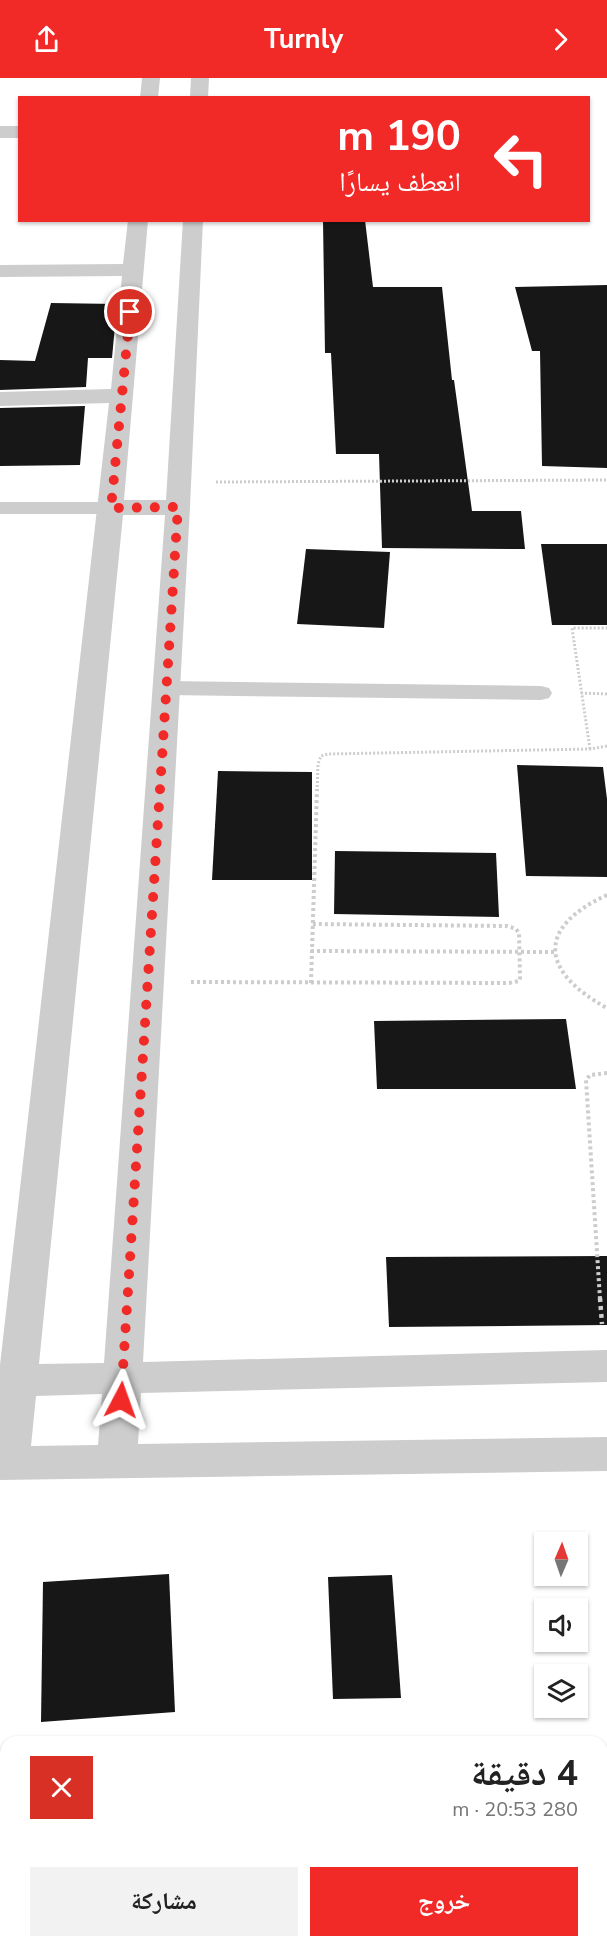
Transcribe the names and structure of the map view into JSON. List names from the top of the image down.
{
  "north": "top",
  "page": {
    "header": "Turnly",
    "turn": ["190 m", "انعطف يسارًا"],
    "heading": ["4 دقيقة", "280 m · 20:53"],
    "buttons": ["خروج", "مشاركة"]
  }
}
